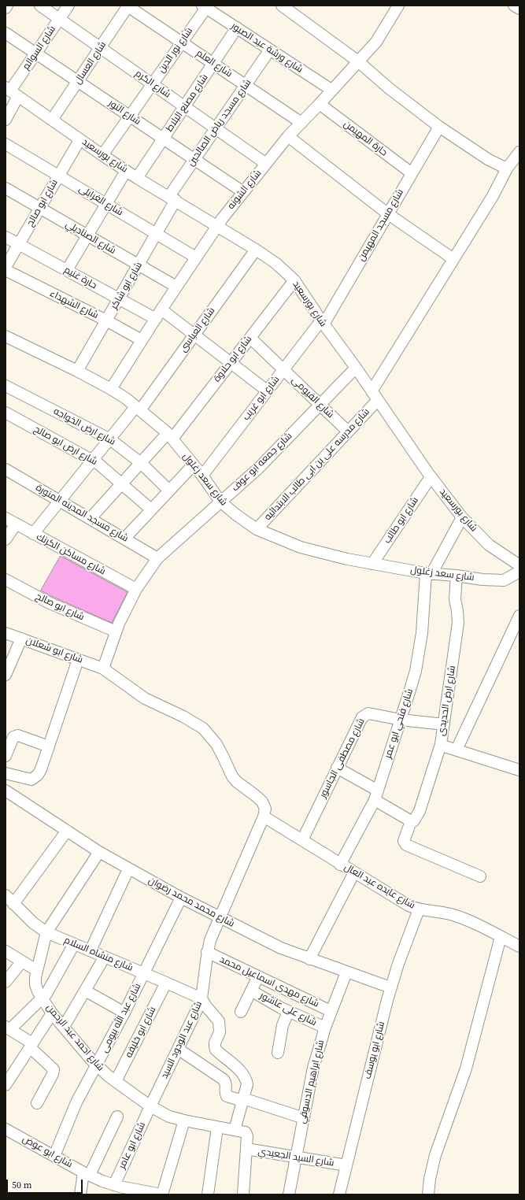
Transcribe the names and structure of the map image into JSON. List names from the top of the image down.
{
  "streets": {
    "street": [
      "شارع السوالم",
      "شارع ورشة عبد الصبور",
      "شارع نور الدين",
      "شارع العسال",
      "شارع العلم",
      "شارع الكرم",
      "شارع مصنع البلاط",
      "شارع النور",
      "شارع مسجد رياض الصالحين",
      "حارة المهيمن",
      "شارع بورسعيد",
      "شارع الشونه",
      "شارع الغرابلى",
      "شارع ابو صالح",
      "شارع مسجد المهيمن",
      "شارع الصناديلي",
      "حارة غنيم",
      "شارع ابو شاكر",
      "شارع الشهداء",
      "شارع العباسى",
      "شارع ابو حلاوة",
      "شارع الفيومى",
      "شارع ابو غريب",
      "شارع ارض الخواجه",
      "شارع ارض ابو صالح",
      "شارع جمعه ابو عوف",
      "شارع مدرسه على بن ابى طالب الابتدائيه",
      "شارع سعد زغلول",
      "شارع مسجد المدينه المنورة",
      "شارع ابو طالب",
      "شارع مساكن الكرنك",
      "شارع ابو شعلان",
      "شارع ارض الحديدى",
      "شارع فتحي ابو عمر",
      "شارع مصطفى الجاسور",
      "شارع عايده عبد العال",
      "شارع محمد محمد رضوان",
      "شارع منشاه السلام",
      "شارع مهدى اسماعيل محمد",
      "شارع على عاشور",
      "شارع عبد الله بيومى",
      "شارع ابو خليفه",
      "شارع احمد عبد الرحمن",
      "شارع عبد الودود السيد",
      "شارع ابو يوسف",
      "شارع ابراهيم الدسوقي",
      "شارع ابو عامر",
      "شارع ابو عوض",
      "شارع السيد الجعيدي"
    ]
  },
  "crossings": [
    ["شارع السوالم", "شارع الكرم"],
    ["شارع السوالم", "شارع النور"],
    ["شارع السوالم", "شارع بورسعيد"],
    ["شارع ورشة عبد الصبور", "شارع نور الدين"],
    ["شارع ورشة عبد الصبور", "شارع مصنع البلاط"],
    ["شارع ورشة عبد الصبور", "شارع مسجد رياض الصالحين"],
    ["شارع ورشة عبد الصبور", "شارع الشونه"],
    ["شارع نور الدين", "شارع العلم"],
    ["شارع نور الدين", "شارع الكرم"],
    ["شارع نور الدين", "شارع النور"],
    ["شارع نور الدين", "شارع بورسعيد"],
    ["شارع العسال", "شارع العلم"],
    ["شارع العسال", "شارع الكرم"],
    ["شارع العسال", "شارع النور"],
    ["شارع العسال", "شارع بورسعيد"],
    ["شارع العلم", "شارع مصنع البلاط"],
    ["شارع العلم", "شارع مسجد رياض الصالحين"],
    ["شارع العلم", "شارع الشونه"],
    ["شارع الكرم", "شارع مصنع البلاط"],
    ["شارع الكرم", "شارع مسجد رياض الصالحين"],
    ["شارع الكرم", "شارع الشونه"],
    ["شارع مصنع البلاط", "شارع النور"],
    ["شارع مصنع البلاط", "شارع بورسعيد"],
    ["شارع النور", "شارع مسجد رياض الصالحين"],
    ["شارع النور", "شارع الشونه"],
    ["شارع مسجد رياض الصالحين", "شارع بورسعيد"],
    ["شارع مسجد رياض الصالحين", "شارع ابو شاكر"],
    ["حارة المهيمن", "شارع الشونه"],
    ["حارة المهيمن", "شارع مسجد المهيمن"],
    ["شارع بورسعيد", "شارع الشونه"],
    ["شارع بورسعيد", "شارع ابو صالح"],
    ["شارع بورسعيد", "شارع مسجد المهيمن"],
    ["شارع بورسعيد", "شارع ابو شاكر"],
    ["شارع بورسعيد", "شارع العباسى"],
    ["شارع بورسعيد", "شارع ابو حلاوة"],
    ["شارع بورسعيد", "شارع ابو غريب"],
    ["شارع بورسعيد", "شارع جمعه ابو عوف"],
    ["شارع بورسعيد", "شارع مدرسه على بن ابى طالب الابتدائيه"],
    ["شارع بورسعيد", "شارع ابو طالب"],
    ["شارع الشونه", "شارع الغرابلى"],
    ["شارع الشونه", "شارع الصناديلي"],
    ["شارع الشونه", "حارة غنيم"],
    ["شارع الشونه", "شارع الشهداء"],
    ["شارع الشونه", "شارع سعد زغلول"],
    ["شارع الغرابلى", "شارع ابو صالح"],
    ["شارع الغرابلى", "شارع ابو شاكر"],
    ["شارع ابو صالح", "شارع الصناديلي"],
    ["شارع ابو صالح", "حارة غنيم"],
    ["شارع ابو صالح", "شارع جمعه ابو عوف"],
    ["شارع مسجد المهيمن", "شارع ابو غريب"],
    ["شارع الصناديلي", "شارع ابو شاكر"],
    ["حارة غنيم", "شارع ابو شاكر"],
    ["حارة غنيم", "شارع العباسى"],
    ["حارة غنيم", "شارع ابو حلاوة"],
    ["حارة غنيم", "شارع ابو غريب"],
    ["شارع ابو شاكر", "شارع الشهداء"],
    ["شارع ابو شاكر", "شارع سعد زغلول"],
    ["شارع العباسى", "شارع ارض الخواجه"],
    ["شارع العباسى", "شارع ارض ابو صالح"],
    ["شارع العباسى", "شارع سعد زغلول"],
    ["شارع العباسى", "شارع مسجد المدينه المنورة"],
    ["شارع العباسى", "شارع مساكن الكرنك"],
    ["شارع ابو حلاوة", "شارع الفيومى"],
    ["شارع ابو حلاوة", "شارع سعد زغلول"],
    ["شارع الفيومى", "شارع ابو غريب"],
    ["شارع الفيومى", "شارع جمعه ابو عوف"],
    ["شارع الفيومى", "شارع مدرسه على بن ابى طالب الابتدائيه"],
    ["شارع ابو غريب", "شارع سعد زغلول"],
    ["شارع جمعه ابو عوف", "شارع سعد زغلول"],
    ["شارع جمعه ابو عوف", "شارع مسجد المدينه المنورة"],
    ["شارع جمعه ابو عوف", "شارع مساكن الكرنك"],
    ["شارع جمعه ابو عوف", "شارع ابو شعلان"],
    ["شارع مدرسه على بن ابى طالب الابتدائيه", "شارع سعد زغلول"],
    ["شارع سعد زغلول", "شارع ابو طالب"],
    ["شارع سعد زغلول", "شارع ارض الحديدى"],
    ["شارع سعد زغلول", "شارع فتحي ابو عمر"],
    ["شارع ابو شعلان", "شارع عايده عبد العال"],
    ["شارع ابو شعلان", "شارع عبد الودود السيد"],
    ["شارع ارض الحديدى", "شارع مصطفى الجاسور"],
    ["شارع فتحي ابو عمر", "شارع مصطفى الجاسور"],
    ["شارع فتحي ابو عمر", "شارع عايده عبد العال"],
    ["شارع مصطفى الجاسور", "شارع عايده عبد العال"],
    ["شارع عايده عبد العال", "شارع عبد الودود السيد"],
    ["شارع عايده عبد العال", "شارع ابو يوسف"],
    ["شارع محمد محمد رضوان", "شارع عبد الله بيومى"],
    ["شارع محمد محمد رضوان", "شارع احمد عبد الرحمن"],
    ["شارع محمد محمد رضوان", "شارع عبد الودود السيد"],
    ["شارع محمد محمد رضوان", "شارع ابو يوسف"],
    ["شارع محمد محمد رضوان", "شارع ابراهيم الدسوقي"],
    ["شارع منشاه السلام", "شارع عبد الله بيومى"],
    ["شارع منشاه السلام", "شارع ابو خليفه"],
    ["شارع منشاه السلام", "شارع احمد عبد الرحمن"],
    ["شارع منشاه السلام", "شارع عبد الودود السيد"],
    ["شارع مهدى اسماعيل محمد", "شارع عبد الودود السيد"],
    ["شارع مهدى اسماعيل محمد", "شارع ابراهيم الدسوقي"],
    ["شارع على عاشور", "شارع ابراهيم الدسوقي"],
    ["شارع عبد الله بيومى", "شارع احمد عبد الرحمن"],
    ["شارع عبد الله بيومى", "شارع ابو عوض"],
    ["شارع ابو خليفه", "شارع احمد عبد الرحمن"],
    ["شارع احمد عبد الرحمن", "شارع عبد الودود السيد"],
    ["شارع احمد عبد الرحمن", "شارع ابو عامر"],
    ["شارع عبد الودود السيد", "شارع ابو عامر"],
    ["شارع ابو يوسف", "شارع السيد الجعيدي"],
    ["شارع ابراهيم الدسوقي", "شارع السيد الجعيدي"],
    ["شارع ابو عامر", "شارع ابو عوض"]
  ],
  "scale_bar": "50 m"
}
